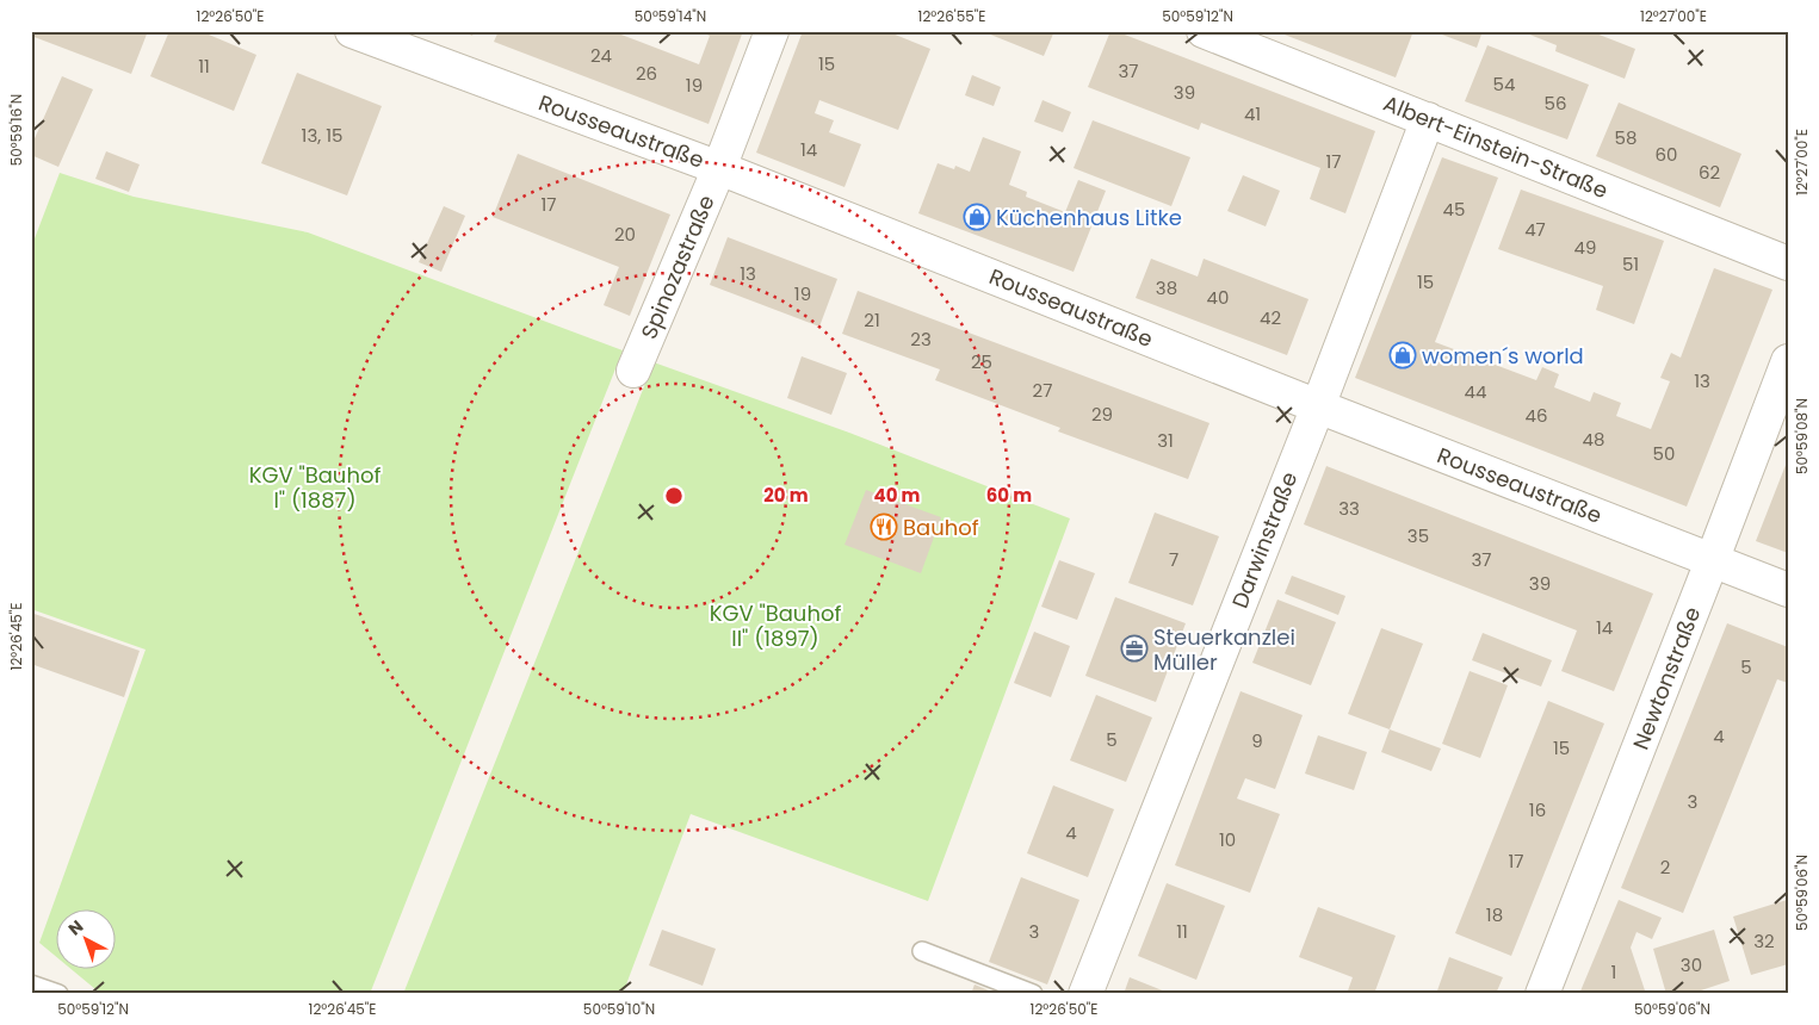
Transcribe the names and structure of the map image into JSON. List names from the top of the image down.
{
  "streets": {
    "street": [
      "Rousseaustraße",
      "Albert-Einstein-Straße",
      "Spinozastraße",
      "Darwinstraße",
      "Newtonstraße"
    ]
  },
  "crossings": [
    ["Rousseaustraße", "Spinozastraße"],
    ["Rousseaustraße", "Darwinstraße"],
    ["Rousseaustraße", "Newtonstraße"],
    ["Albert-Einstein-Straße", "Darwinstraße"]
  ],
  "parks": ["KGV \"Bauhof I\" (1887)", "KGV \"Bauhof II\" (1897)"],
  "places": {
    "shop": ["Küchenhaus Litke", "women´s world"],
    "restaurant": ["Bauhof"],
    "office": ["Steuerkanzlei Müller"]
  },
  "house_numbers": [
    "24",
    "15",
    "11",
    "37",
    "26",
    "54",
    "19",
    "39",
    "56",
    "41",
    "13, 15",
    "58",
    "14",
    "60",
    "17",
    "62",
    "17",
    "45",
    "47",
    "20",
    "49",
    "51",
    "13",
    "15",
    "38",
    "19",
    "40",
    "42",
    "21",
    "23",
    "25",
    "13",
    "27",
    "44",
    "29",
    "46",
    "48",
    "31",
    "50",
    "33",
    "35",
    "7",
    "37",
    "39",
    "14",
    "5",
    "4",
    "5",
    "9",
    "15",
    "3",
    "16",
    "4",
    "10",
    "17",
    "2",
    "18",
    "3",
    "11",
    "32",
    "30",
    "1"
  ],
  "north": "top left",
  "coordinates": [
    "12°26'50\"E",
    "50°59'14\"N",
    "12°26'55\"E",
    "50°59'12\"N",
    "12°27'00\"E",
    "50°59'16\"N",
    "50°59'08\"N",
    "12°26'45\"E",
    "50°59'06\"N",
    "50°59'10\"N"
  ],
  "rings": ["20 m", "40 m", "60 m"]
}
